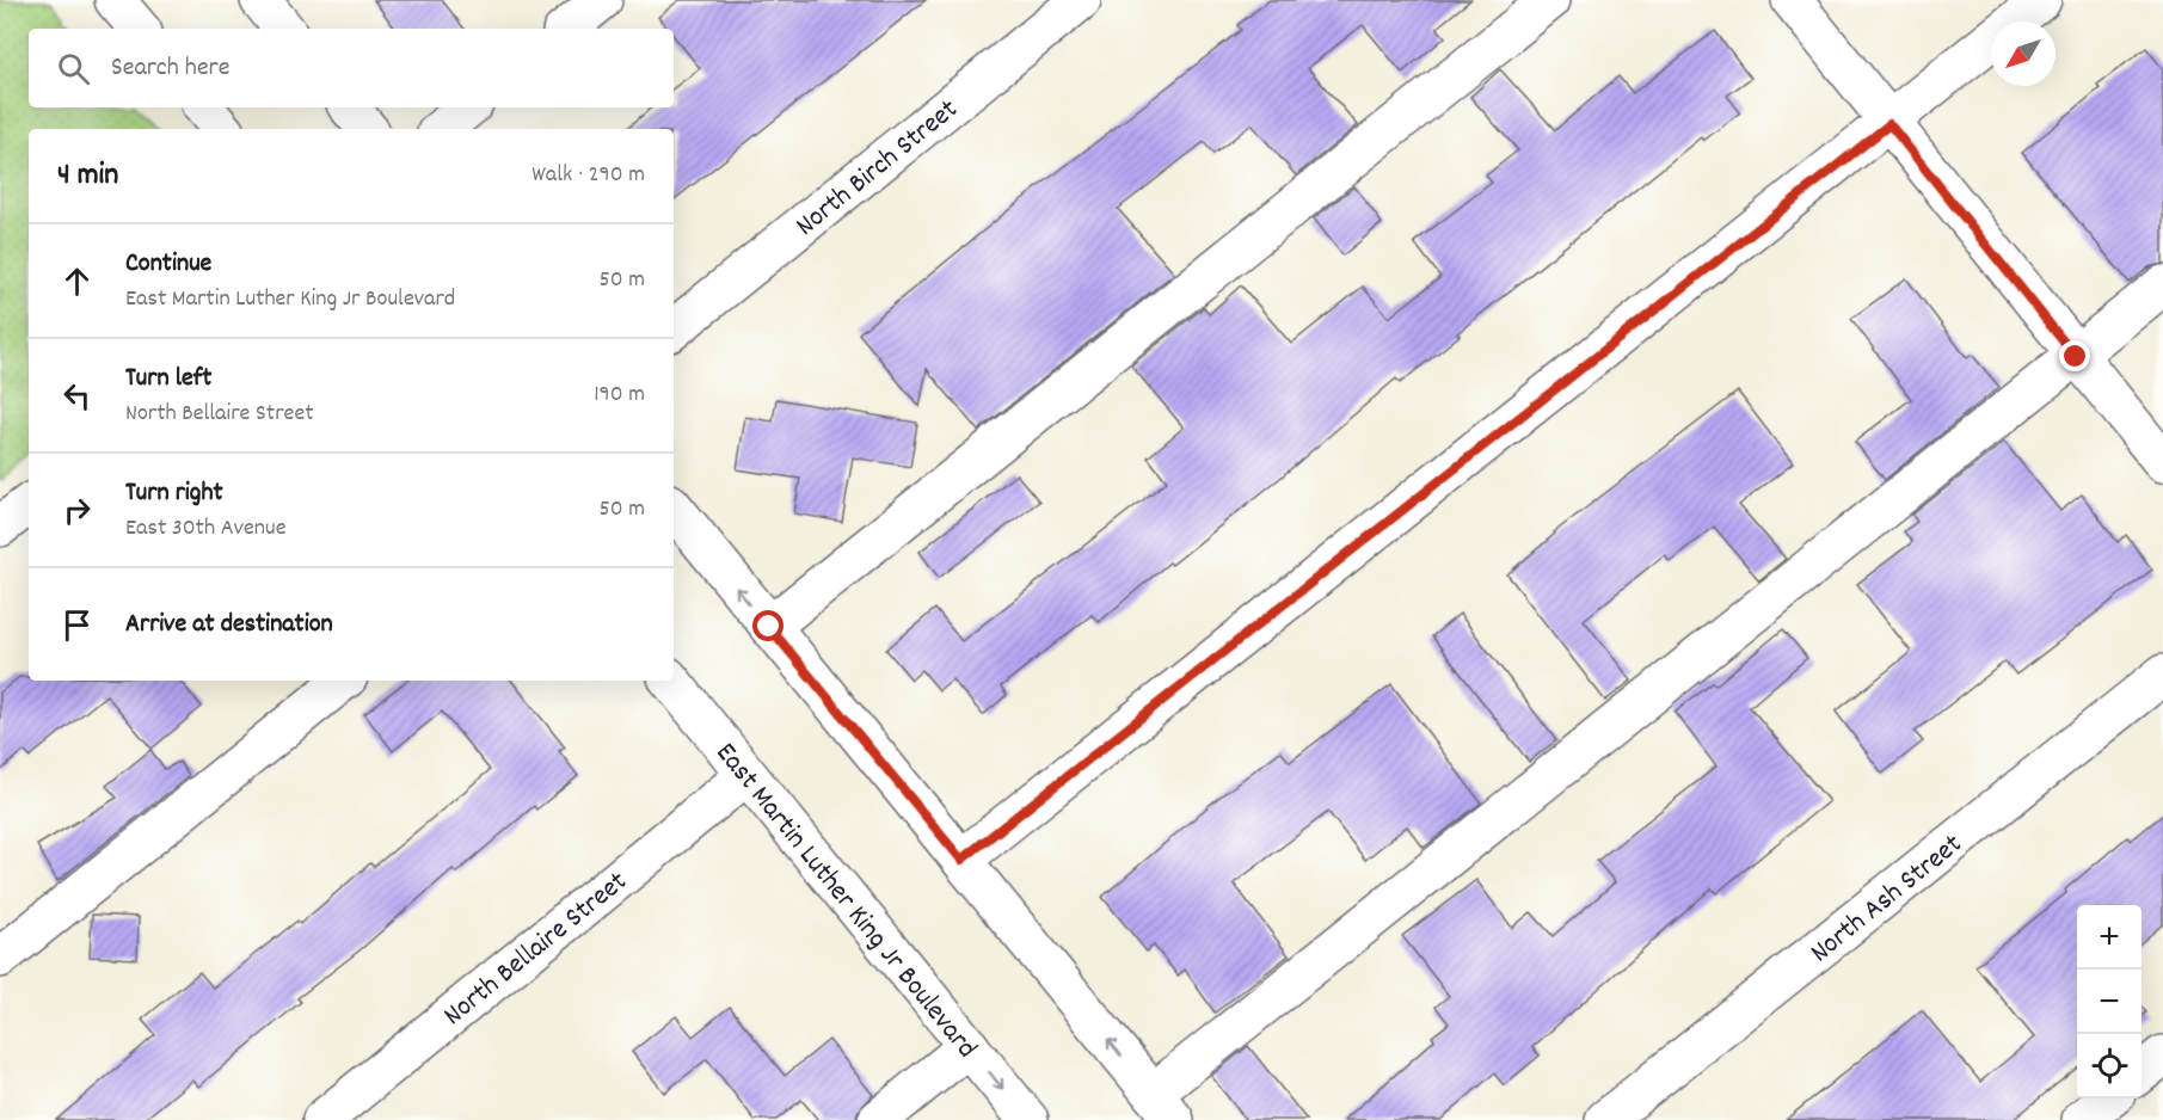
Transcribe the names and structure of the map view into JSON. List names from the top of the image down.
{
  "streets": {
    "street": [
      "North Birch Street",
      "North Ash Street",
      "East Martin Luther King Jr Boulevard",
      "North Bellaire Street"
    ]
  },
  "crossings": [
    ["East Martin Luther King Jr Boulevard", "North Bellaire Street"]
  ],
  "north": "bottom left",
  "page": {
    "search": "Search here",
    "heading": ["4 min", "Walk · 290 m"],
    "list": [
      ["Continue", "East Martin Luther King Jr Boulevard", "50 m"],
      ["Turn left", "North Bellaire Street", "190 m"],
      ["Turn right", "East 30th Avenue", "50 m"],
      "Arrive at destination"
    ],
    "map_buttons": ["+", "−"]
  }
}
